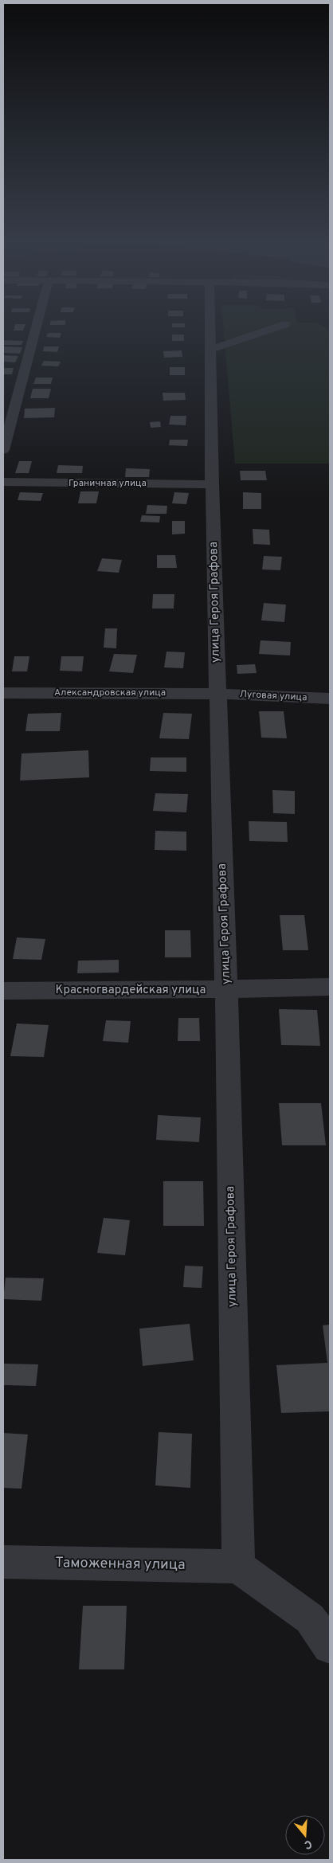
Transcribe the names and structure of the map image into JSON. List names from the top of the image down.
{
  "streets": {
    "street": [
      "Граничная улица",
      "улица Героя Графова",
      "Александровская улица",
      "Луговая улица",
      "Красногвардейская улица",
      "Таможенная улица"
    ]
  },
  "crossings": [
    ["Граничная улица", "улица Героя Графова"],
    ["улица Героя Графова", "Александровская улица"],
    ["улица Героя Графова", "Луговая улица"],
    ["улица Героя Графова", "Красногвардейская улица"],
    ["улица Героя Графова", "Таможенная улица"],
    ["Александровская улица", "Луговая улица"]
  ],
  "north": "bottom"
}
